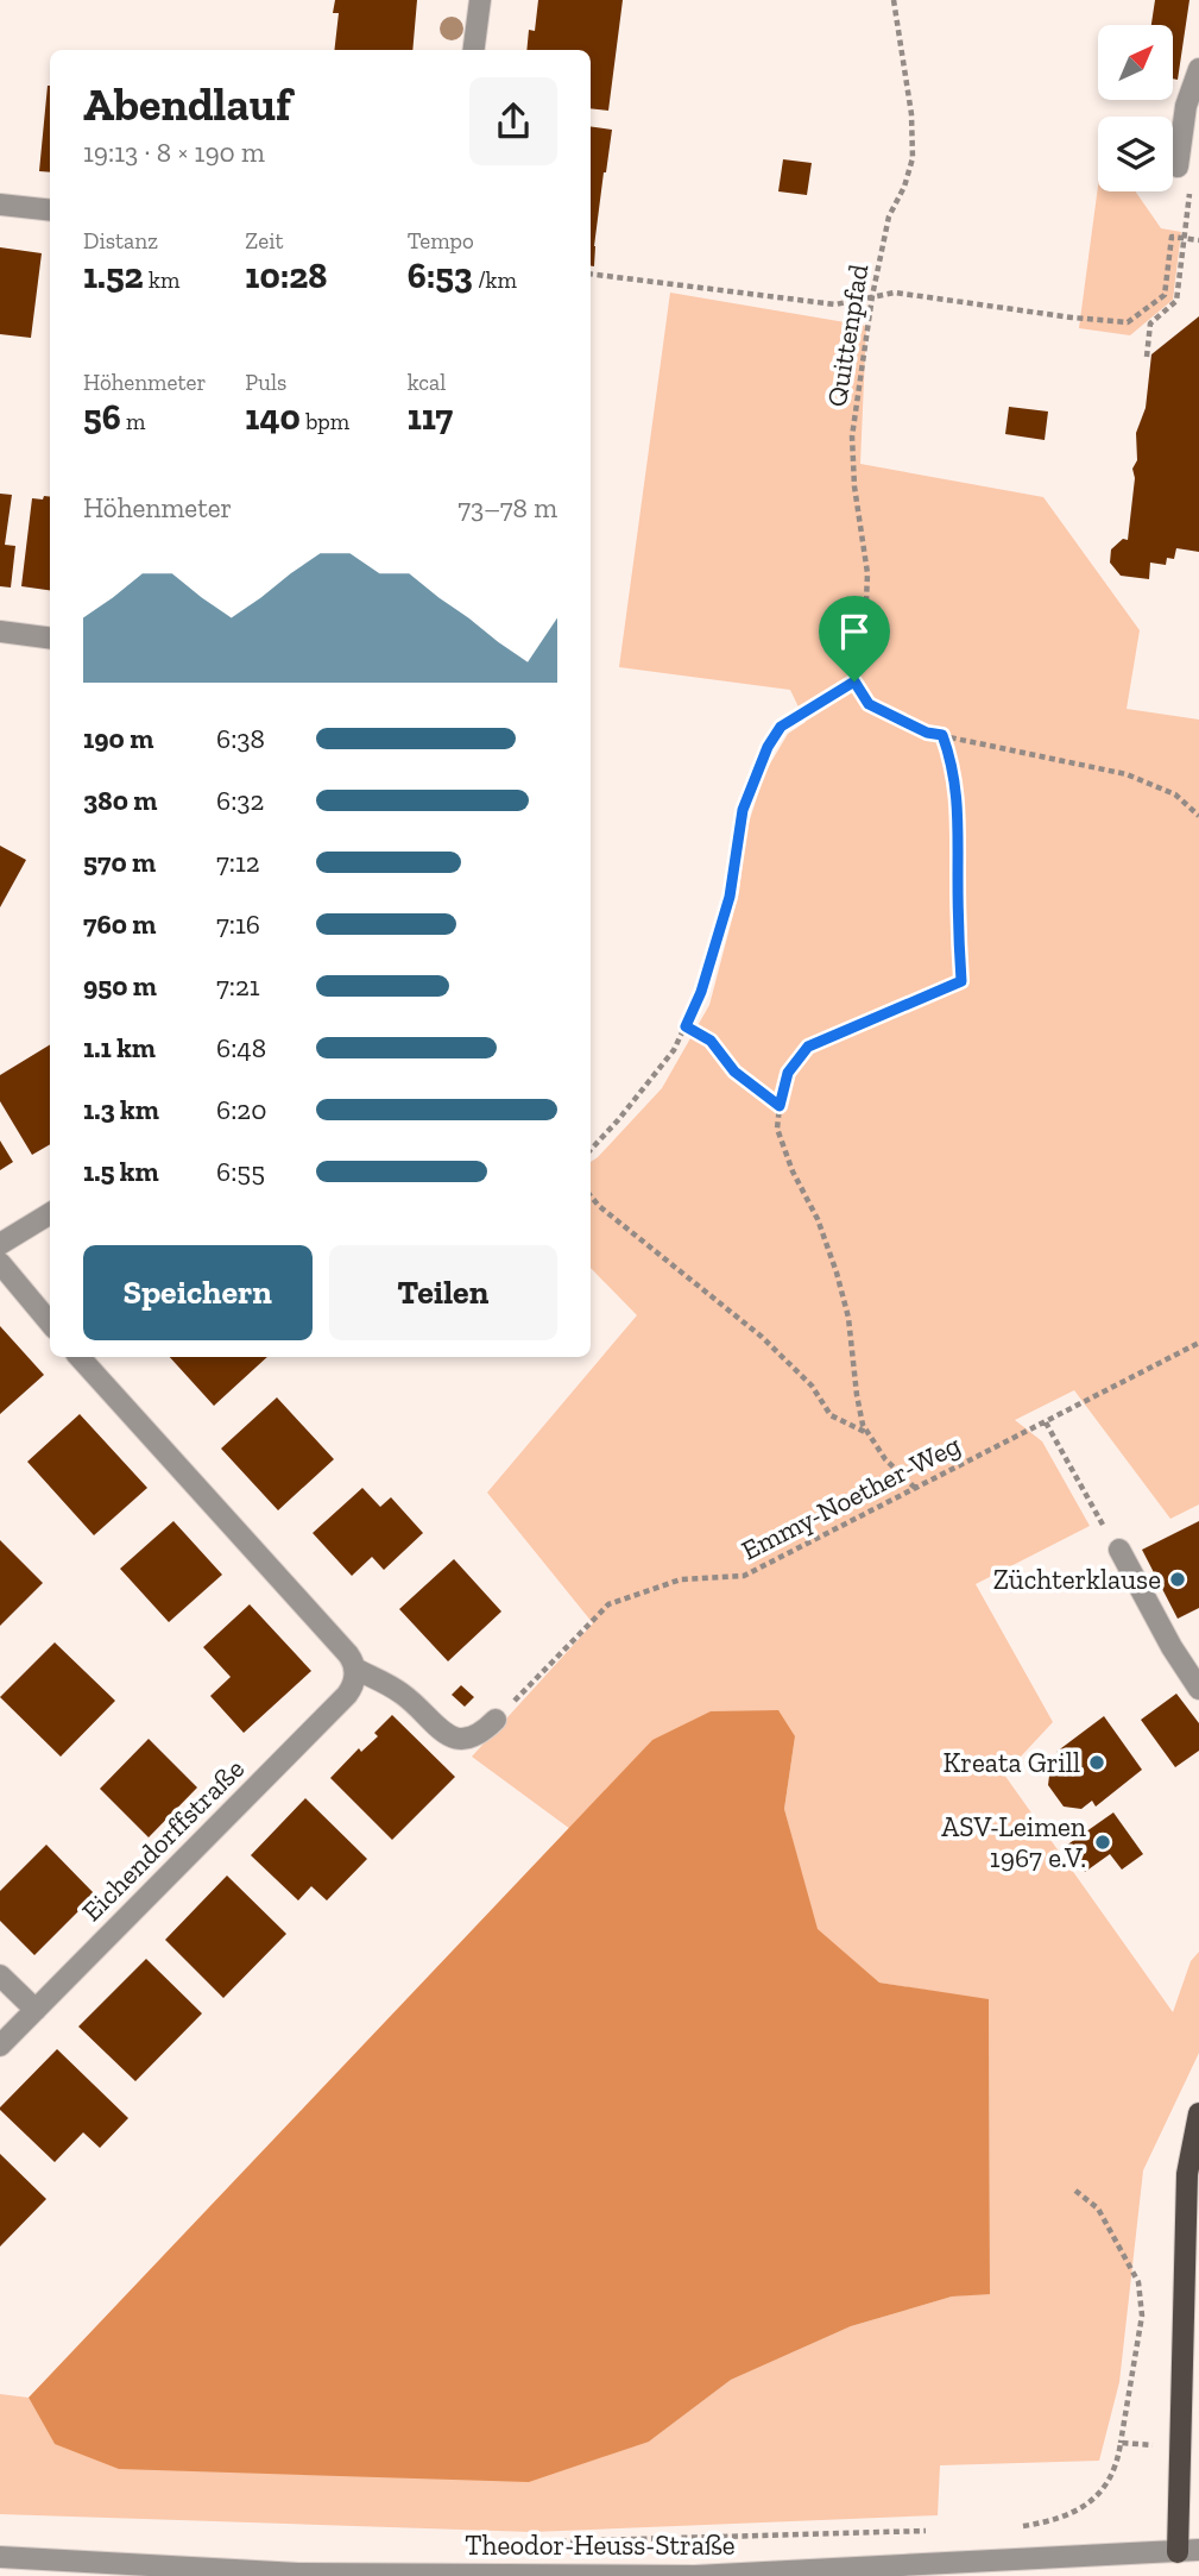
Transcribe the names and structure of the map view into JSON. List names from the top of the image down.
{
  "streets": {
    "street": ["Eichendorffstraße", "Theodor-Heuss-Straße"],
    "path": ["Quittenpfad", "Emmy-Noether-Weg"]
  },
  "places": ["Züchterklause", "Kreata Grill", "ASV-Leimen 1967 e.V."],
  "north": "top right",
  "page": {
    "heading": ["Abendlauf", "19:13 · 8 × 190 m"],
    "stats": [
      ["Distanz", "1.52 km"],
      ["Zeit", "10:28"],
      ["Tempo", "6:53 /km"],
      ["Höhenmeter", "56 m"],
      ["Puls", "140 bpm"],
      ["kcal", "117"]
    ],
    "chart": ["Höhenmeter", "73–78 m"],
    "list": [
      {
        "name": "190 m",
        "note": "6:38"
      },
      {
        "name": "380 m",
        "note": "6:32"
      },
      {
        "name": "570 m",
        "note": "7:12"
      },
      {
        "name": "760 m",
        "note": "7:16"
      },
      {
        "name": "950 m",
        "note": "7:21"
      },
      {
        "name": "1.1 km",
        "note": "6:48"
      },
      {
        "name": "1.3 km",
        "note": "6:20"
      },
      {
        "name": "1.5 km",
        "note": "6:55"
      }
    ],
    "buttons": ["Speichern", "Teilen"]
  }
}
